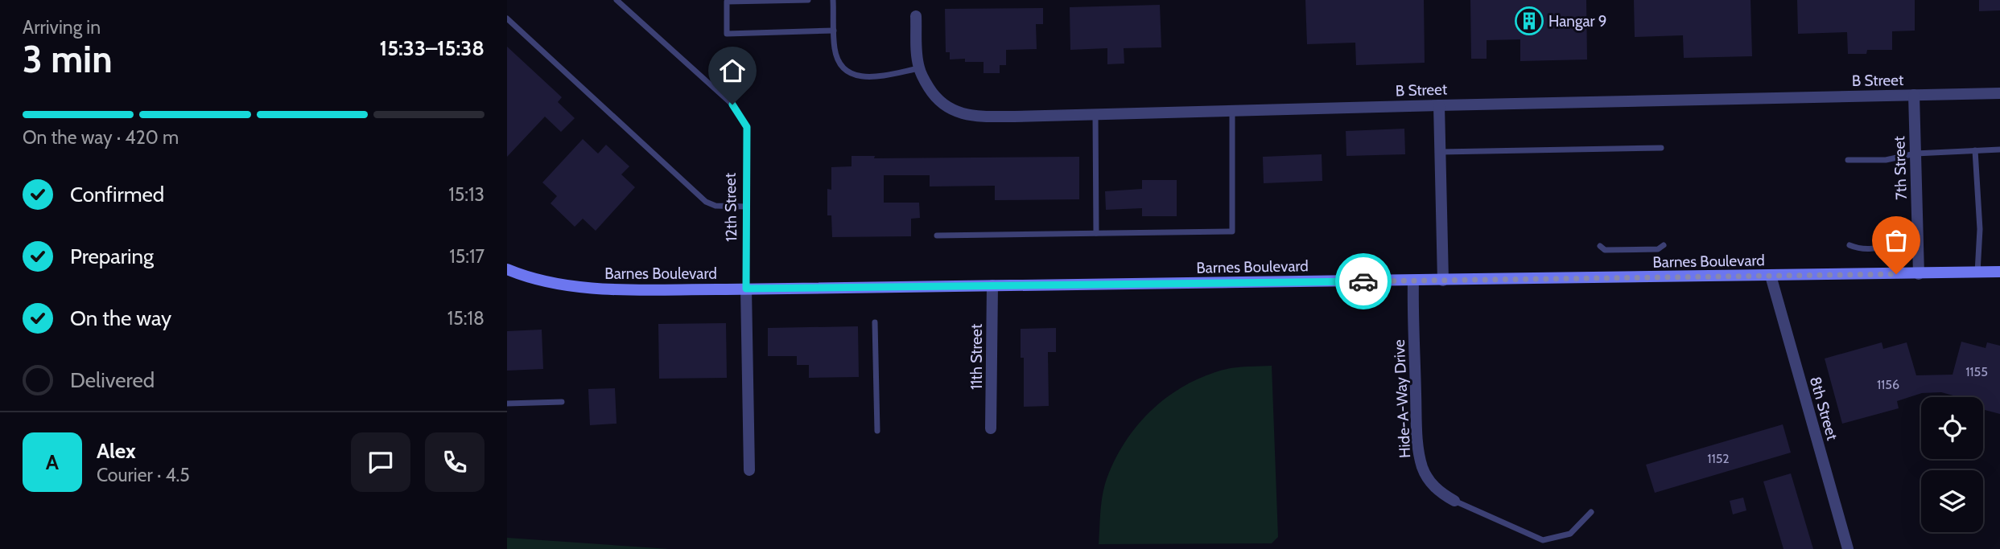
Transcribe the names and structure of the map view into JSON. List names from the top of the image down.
{
  "streets": {
    "street": [
      "B Street",
      "7th Street",
      "12th Street",
      "Barnes Boulevard",
      "11th Street",
      "Hide-A-Way Drive",
      "8th Street"
    ]
  },
  "crossings": [
    ["B Street", "7th Street"],
    ["7th Street", "Barnes Boulevard"],
    ["12th Street", "Barnes Boulevard"],
    ["Barnes Boulevard", "11th Street"],
    ["Barnes Boulevard", "Hide-A-Way Drive"],
    ["Barnes Boulevard", "8th Street"]
  ],
  "places": {
    "building": ["Hangar 9"]
  },
  "house_numbers": ["1155", "1156", "1152"],
  "page": {
    "heading": ["3 min", "Arriving in", "15:33–15:38"],
    "panel": ["Alex", "Courier · 4.5"],
    "bar": "On the way · 420 m",
    "list": [
      ["Confirmed", "15:13"],
      ["Preparing", "15:17"],
      ["On the way", "15:18"],
      "Delivered"
    ],
    "round": "A"
  }
}
